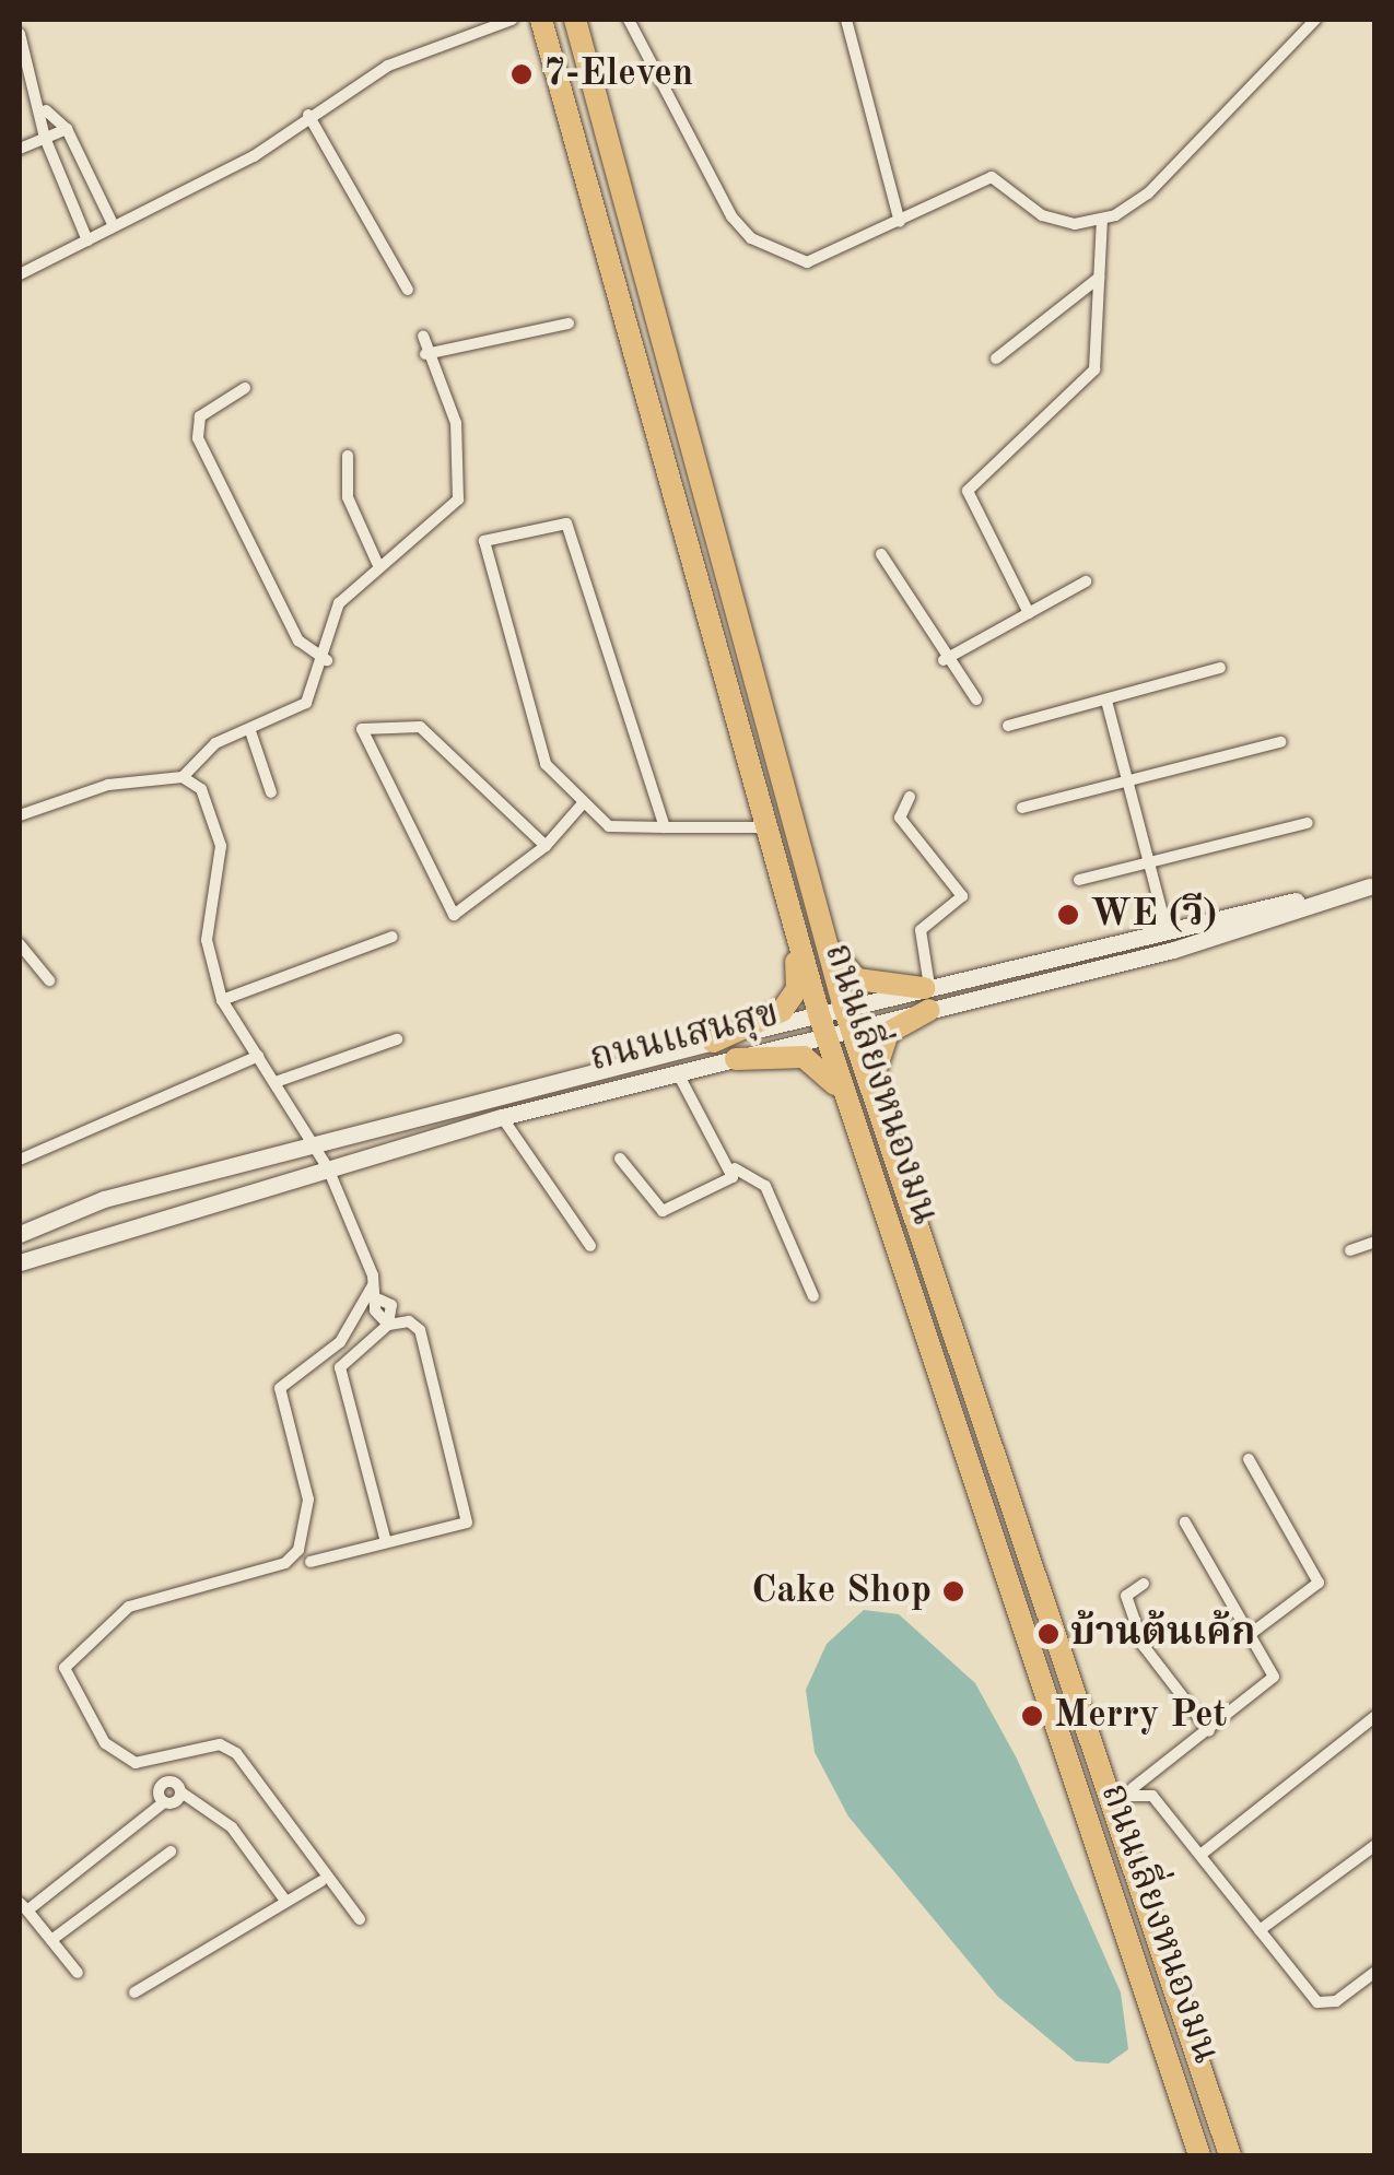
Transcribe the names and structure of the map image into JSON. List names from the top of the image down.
{
  "streets": {
    "highway": ["ถนนเลี่ยงหนองมน"],
    "main road": ["ถนนแสนสุข"]
  },
  "crossings": [
    ["ถนนแสนสุข", "ถนนเลี่ยงหนองมน"]
  ],
  "places": [
    "7-Eleven",
    "WE (วี)",
    "Cake Shop",
    "บ้านต้นเค้ก",
    "Merry Pet"
  ]
}
